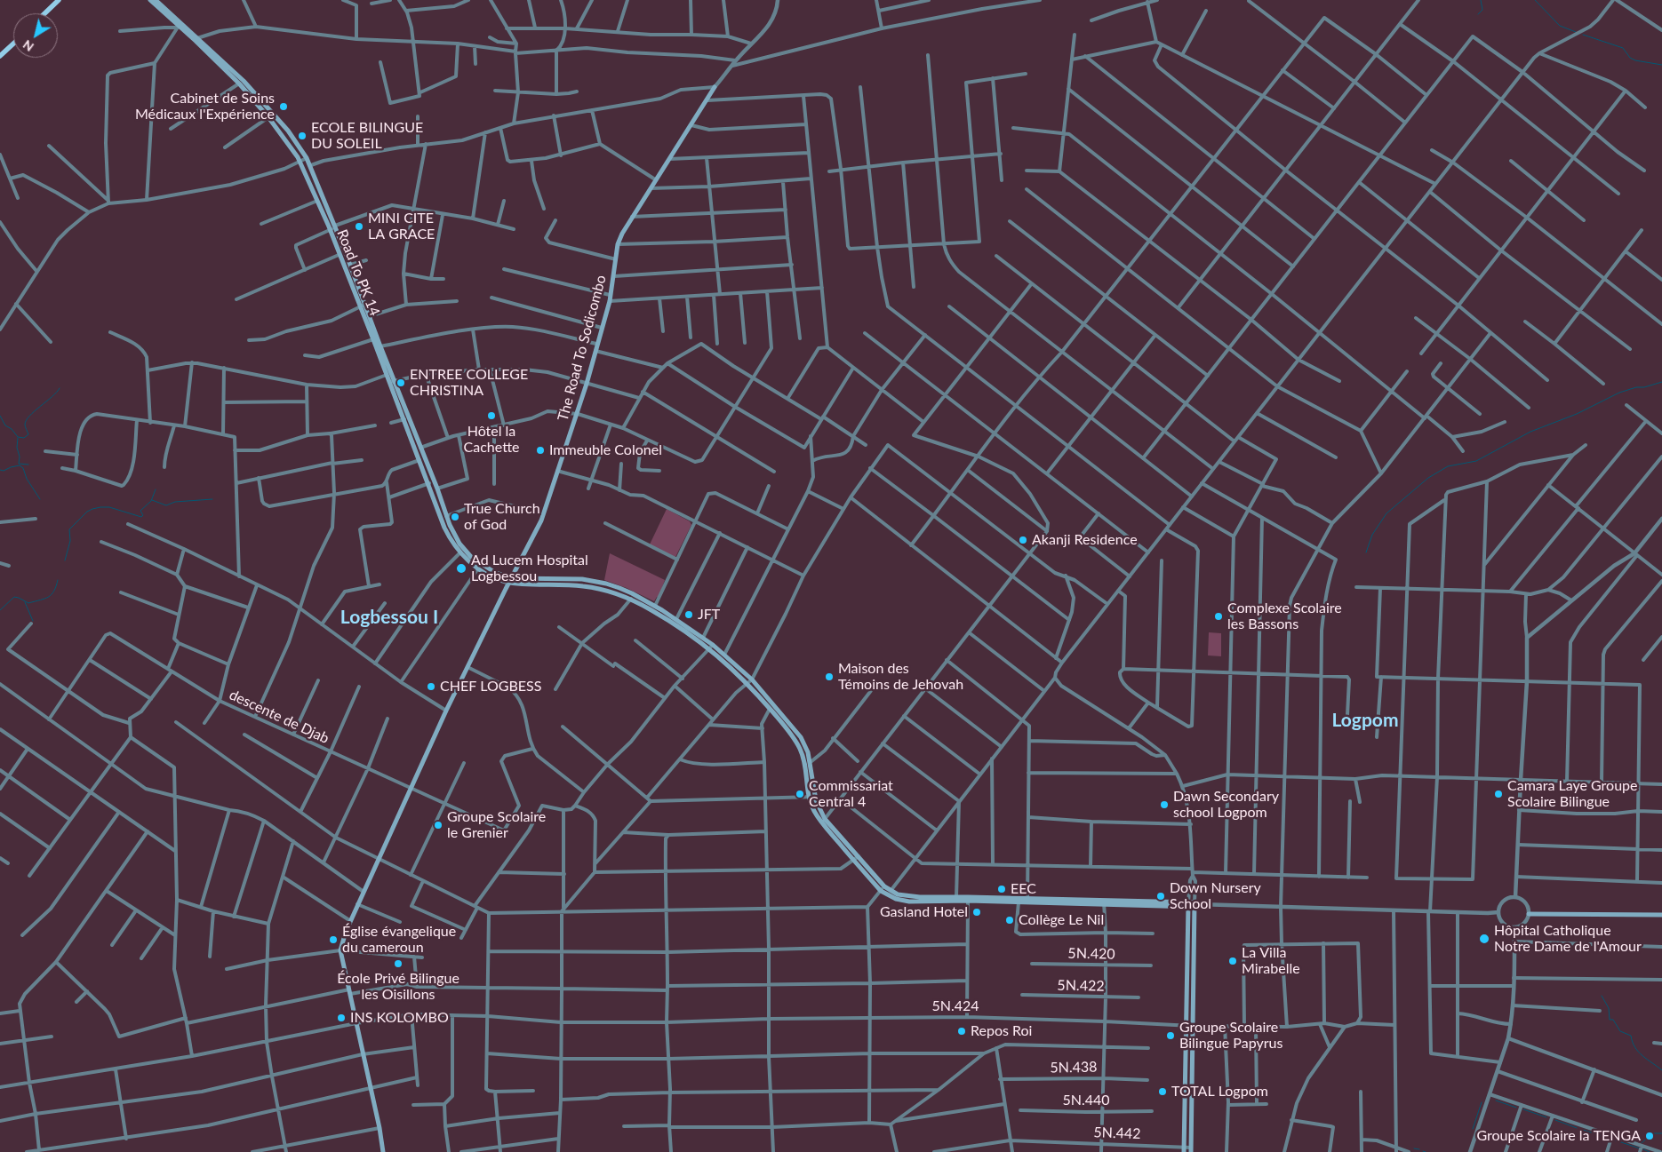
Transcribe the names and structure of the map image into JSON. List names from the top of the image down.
{
  "streets": {
    "main road": ["Road To PK 14", "The Road To Sodicombo"],
    "street": [
      "descente de Djab",
      "5N.420",
      "5N.422",
      "5N.424",
      "5N.438",
      "5N.440",
      "5N.442"
    ]
  },
  "districts": ["Logbessou I", "Logpom"],
  "places": [
    "Cabinet de Soins Médicaux l'Expérience",
    "ECOLE BILINGUE DU SOLEIL",
    "MINI CITE LA GRACE",
    "ENTREE COLLEGE CHRISTINA",
    "Hôtel la Cachette",
    "Immeuble Colonel",
    "True Church of God",
    "Akanji Residence",
    "Ad Lucem Hospital Logbessou",
    "JFT",
    "Complexe Scolaire les Bassons",
    "Maison des Témoins de Jehovah",
    "CHEF LOGBESS",
    "Commissariat Central 4",
    "Camara Laye Groupe Scolaire Bilingue",
    "Dawn Secondary school Logpom",
    "Groupe Scolaire le Grenier",
    "EEC",
    "Down Nursery School",
    "Gasland Hotel",
    "Collège Le Nil",
    "Hôpital Catholique Notre Dame de l'Amour",
    "Église évangelique du cameroun",
    "La Villa Mirabelle",
    "École Privé Bilingue les Oisillons",
    "INS KOLOMBO",
    "Repos Roi",
    "Groupe Scolaire Bilingue Papyrus",
    "TOTAL Logpom",
    "Groupe Scolaire la TENGA"
  ],
  "north": "bottom left"
}
